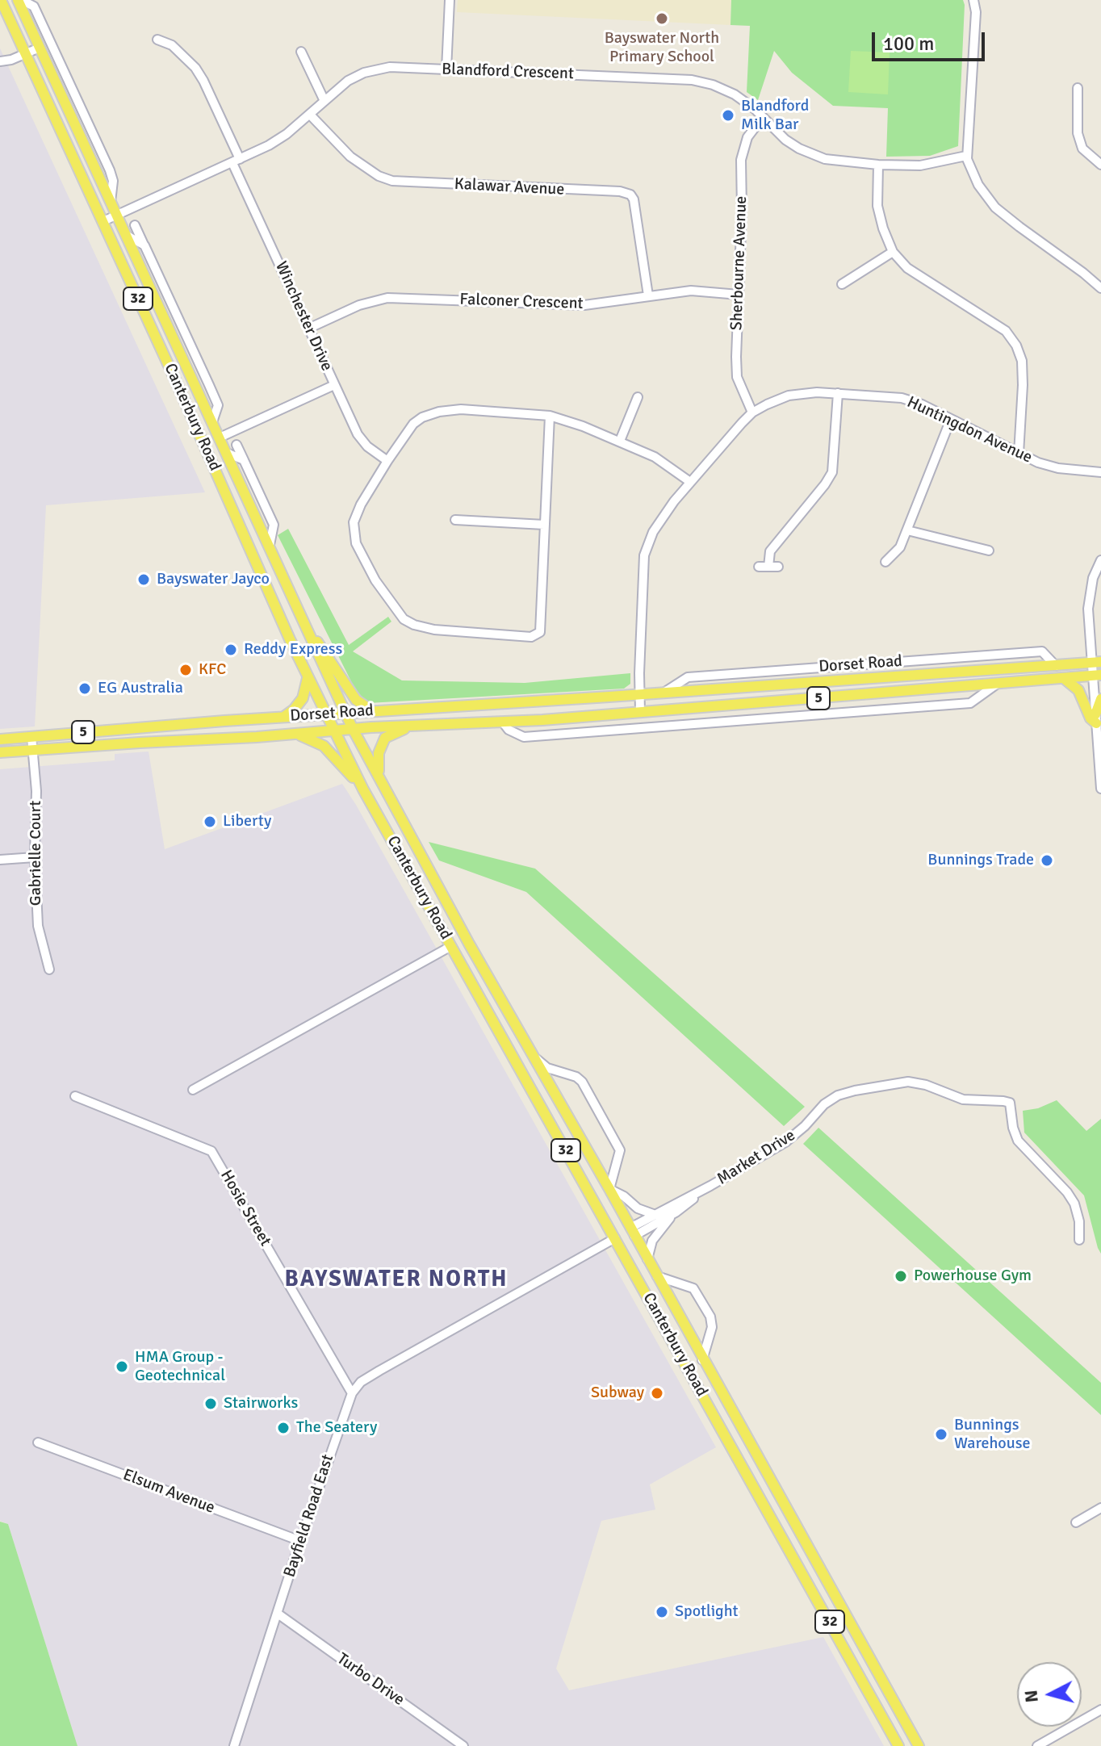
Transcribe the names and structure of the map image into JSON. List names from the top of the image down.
{
  "streets": {
    "main road": [
      "32",
      "Canterbury Road",
      "Dorset Road",
      "5"
    ],
    "street": [
      "Blandford Crescent",
      "Kalawar Avenue",
      "Sherbourne Avenue",
      "Falconer Crescent",
      "Winchester Drive",
      "Huntingdon Avenue",
      "Gabrielle Court",
      "Market Drive",
      "Hosie Street",
      "Elsum Avenue",
      "Bayfield Road East",
      "Turbo Drive"
    ]
  },
  "crossings": [
    ["Blandford Crescent", "Kalawar Avenue"],
    ["Blandford Crescent", "Sherbourne Avenue"],
    ["Blandford Crescent", "Winchester Drive"],
    ["Blandford Crescent", "Canterbury Road"],
    ["Kalawar Avenue", "Falconer Crescent"],
    ["Sherbourne Avenue", "Falconer Crescent"],
    ["Sherbourne Avenue", "Huntingdon Avenue"],
    ["Falconer Crescent", "Winchester Drive"],
    ["Canterbury Road", "Dorset Road"],
    ["Canterbury Road", "Market Drive"],
    ["Huntingdon Avenue", "Dorset Road"],
    ["Dorset Road", "Gabrielle Court"],
    ["Hosie Street", "Bayfield Road East"],
    ["Elsum Avenue", "Bayfield Road East"],
    ["Bayfield Road East", "Turbo Drive"]
  ],
  "districts": ["BAYSWATER NORTH"],
  "places": [
    "Bayswater North Primary School",
    "Blandford Milk Bar",
    "Bayswater Jayco",
    "Reddy Express",
    "KFC",
    "EG Australia",
    "Liberty",
    "Bunnings Trade",
    "Powerhouse Gym",
    "HMA Group - Geotechnical",
    "Subway",
    "Stairworks",
    "The Seatery",
    "Bunnings Warehouse",
    "Spotlight"
  ],
  "scale_bar": "100 m",
  "north": "left"
}
